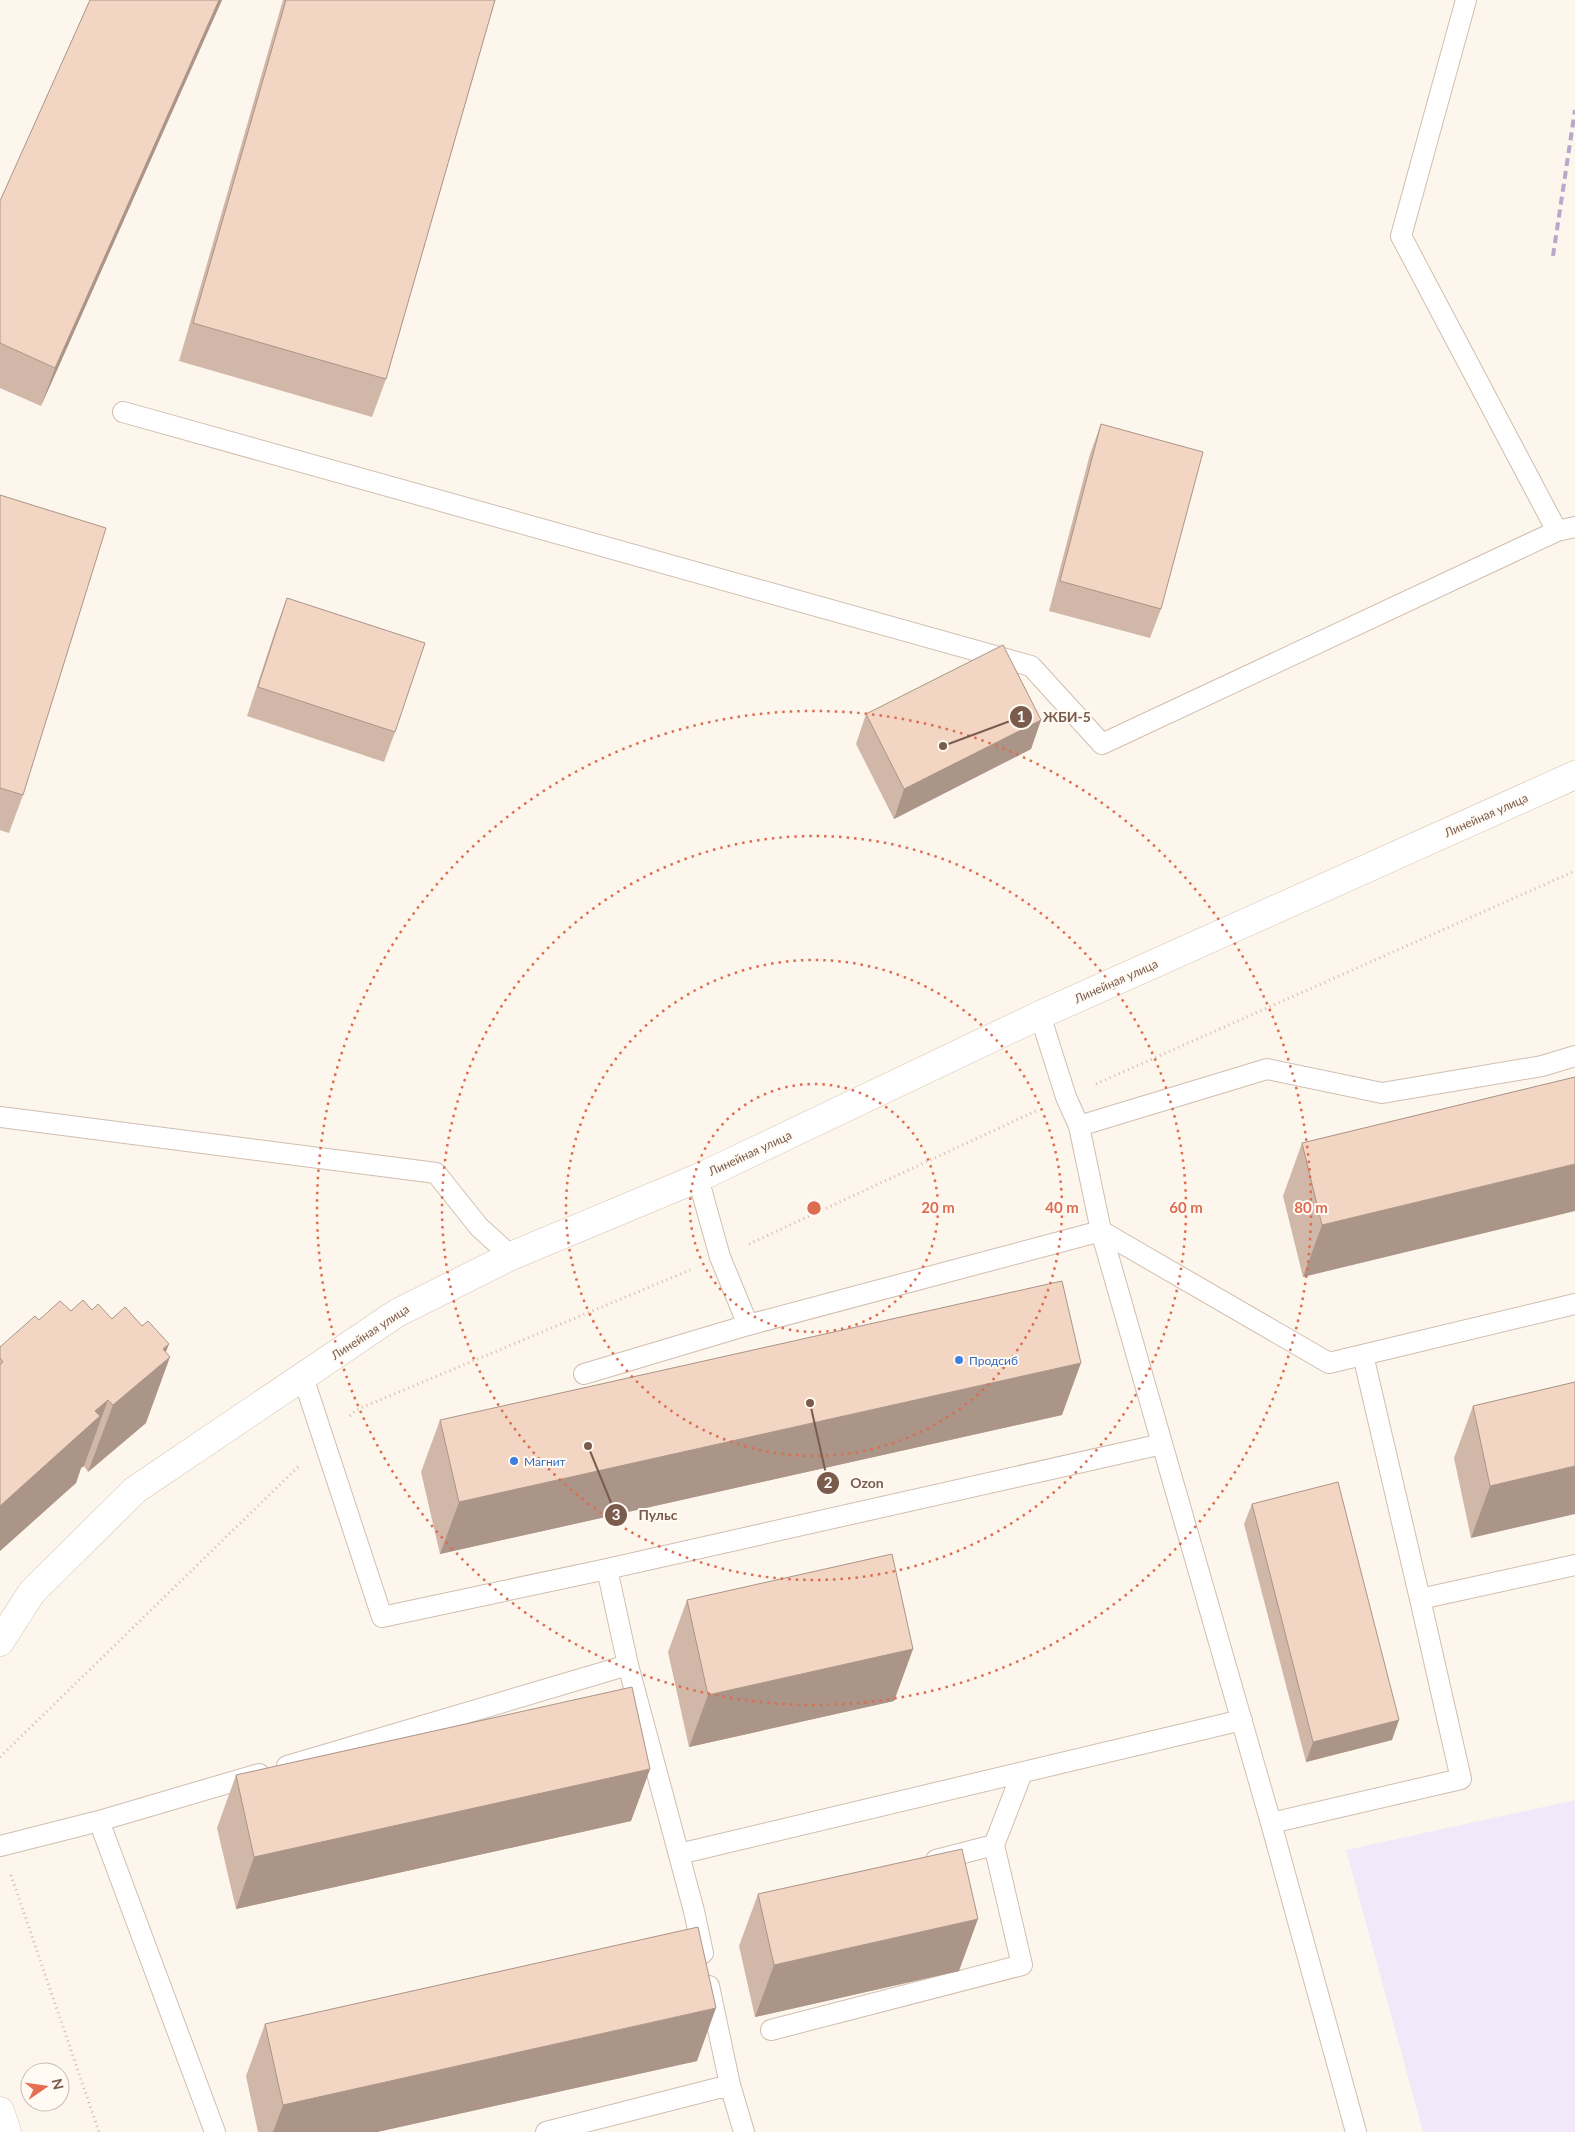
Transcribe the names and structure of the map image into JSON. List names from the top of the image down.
{
  "streets": {
    "main road": ["Линейная улица"]
  },
  "places": [
    "ЖБИ-5",
    "Продсиб",
    "Ozon",
    "Пульс",
    "Магнит"
  ],
  "north": "right",
  "rings": [
    "20 m",
    "40 m",
    "60 m",
    "80 m"
  ]
}
